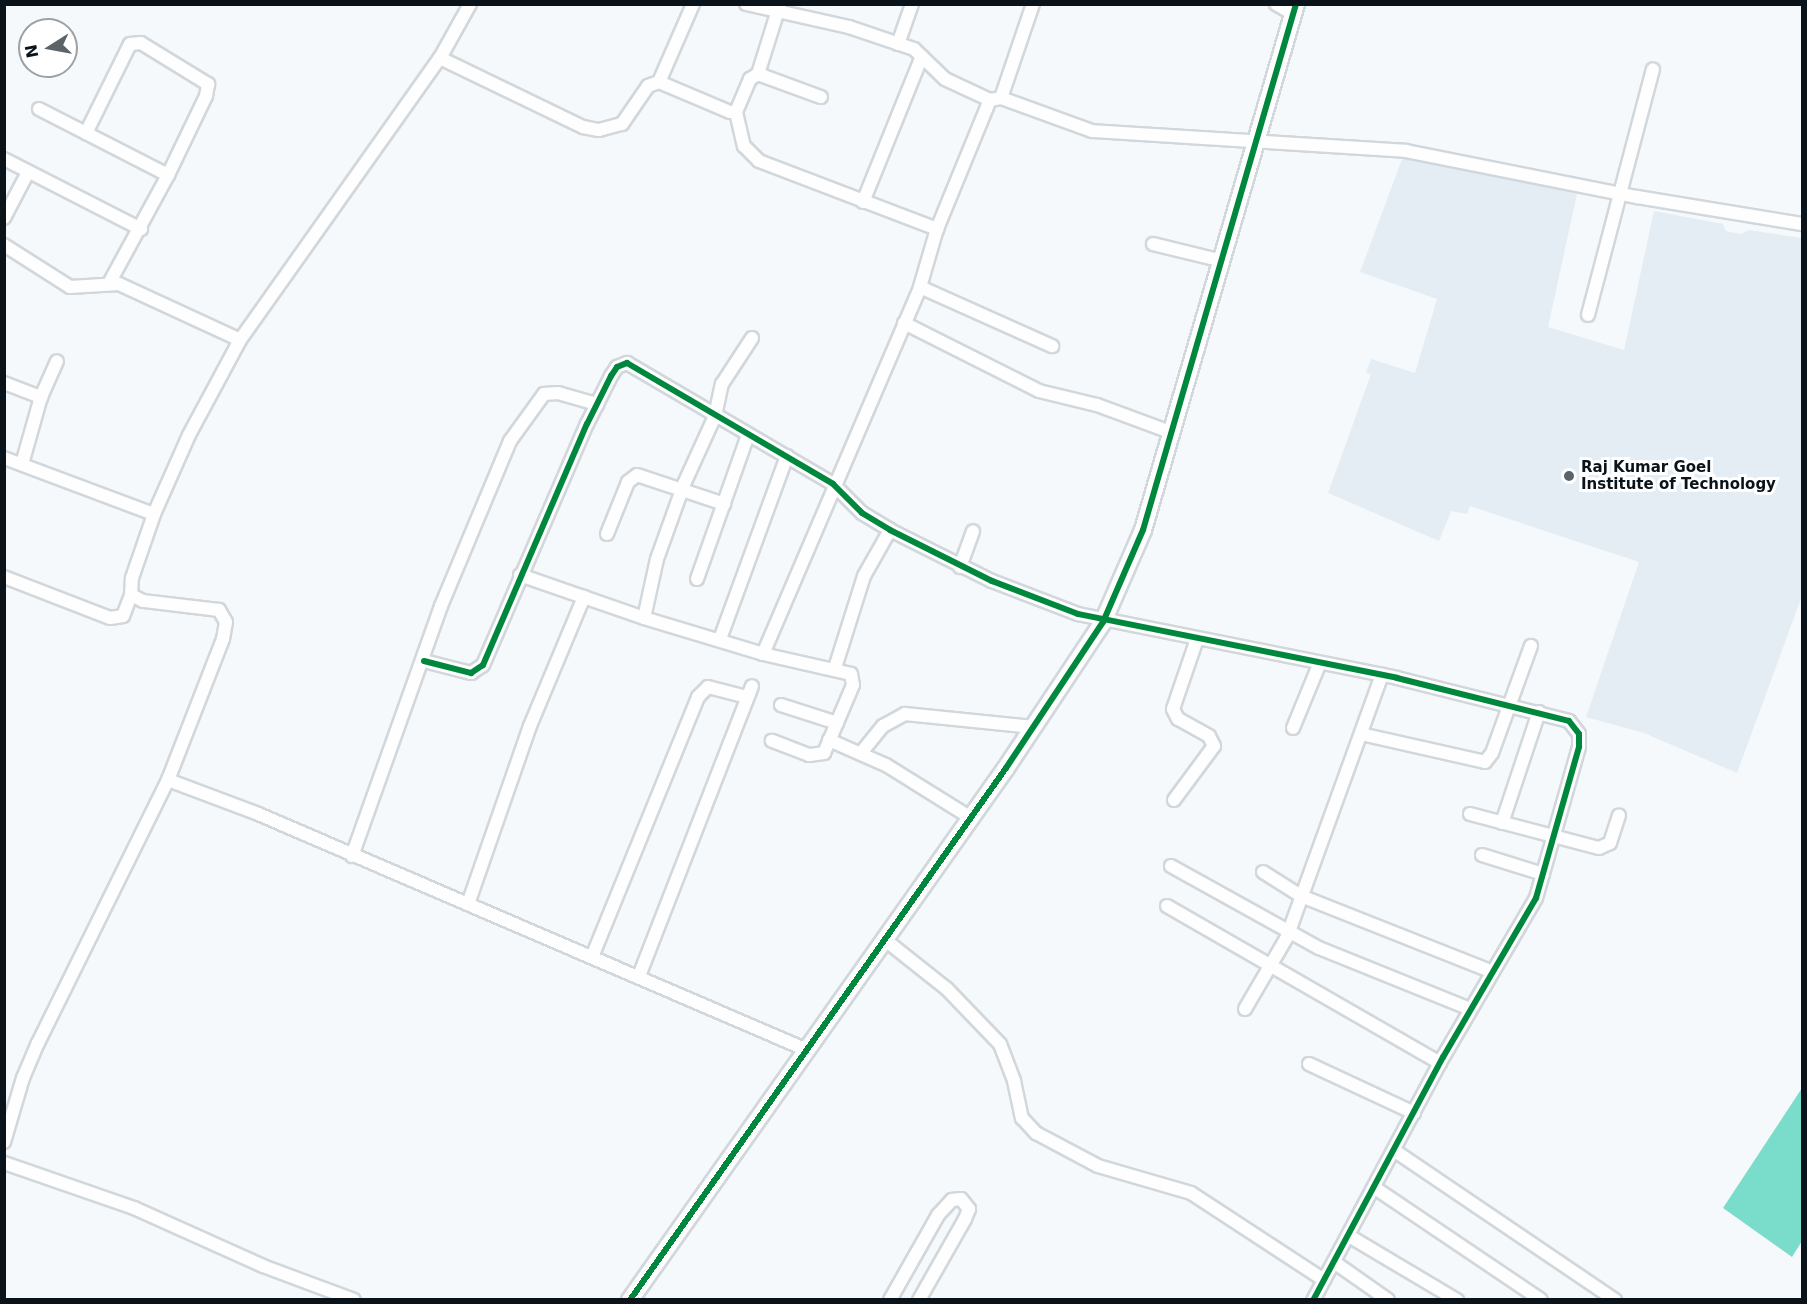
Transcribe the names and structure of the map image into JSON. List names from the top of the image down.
{
  "places": ["Raj Kumar Goel Institute of Technology"],
  "north": "left"
}
